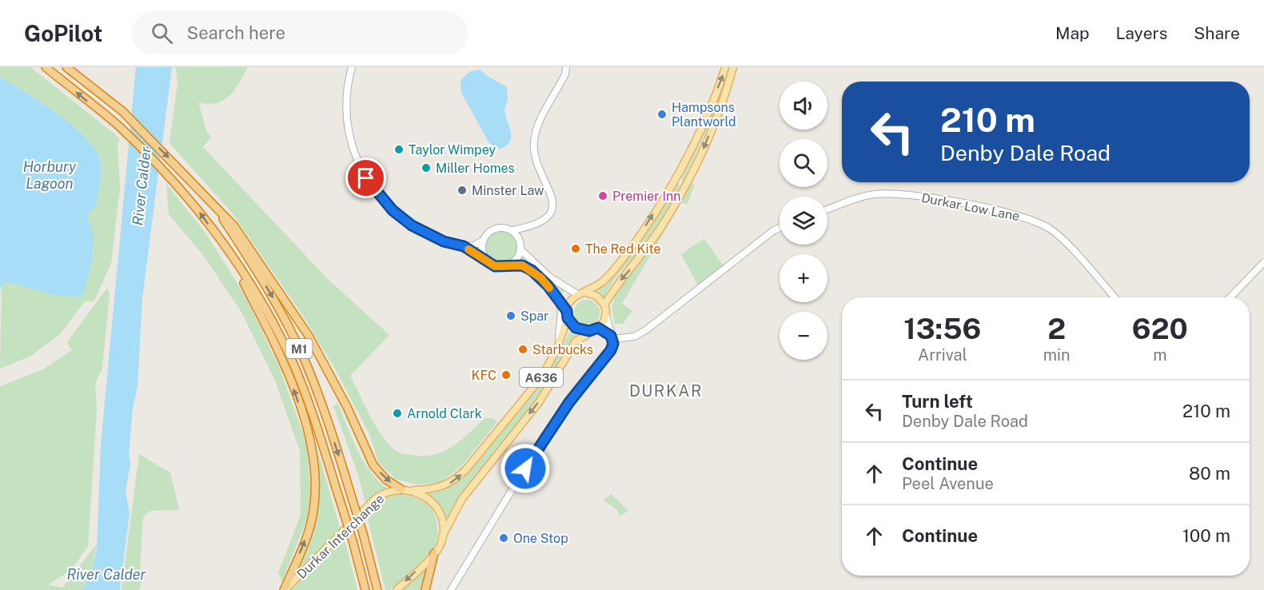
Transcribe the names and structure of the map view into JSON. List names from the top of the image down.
{
  "streets": {
    "highway": ["M1"],
    "main road": ["A636", "Durkar Interchange"],
    "street": ["Durkar Low Lane"]
  },
  "crossings": [
    ["A636", "Durkar Interchange"]
  ],
  "districts": ["DURKAR"],
  "water": ["Horbury Lagoon", "River Calder"],
  "places": [
    "Hampsons Plantworld",
    "Taylor Wimpey",
    "Miller Homes",
    "Minster Law",
    "Premier Inn",
    "The Red Kite",
    "Spar",
    "Starbucks",
    "KFC",
    "Arnold Clark",
    "One Stop"
  ],
  "page": {
    "header": "GoPilot",
    "search": "Search here",
    "nav": ["Map", "Layers", "Share"],
    "map_buttons": ["+", "−"],
    "turn": ["210 m", "Denby Dale Road"],
    "eta": [
      "13:56",
      "Arrival",
      "2",
      "min",
      "620",
      "m"
    ],
    "list": [
      {
        "name": "Turn left",
        "note": "Denby Dale Road",
        "value": "210 m"
      },
      {
        "name": "Continue",
        "note": "Peel Avenue",
        "value": "80 m"
      },
      {
        "name": "Continue",
        "value": "100 m"
      }
    ]
  }
}
